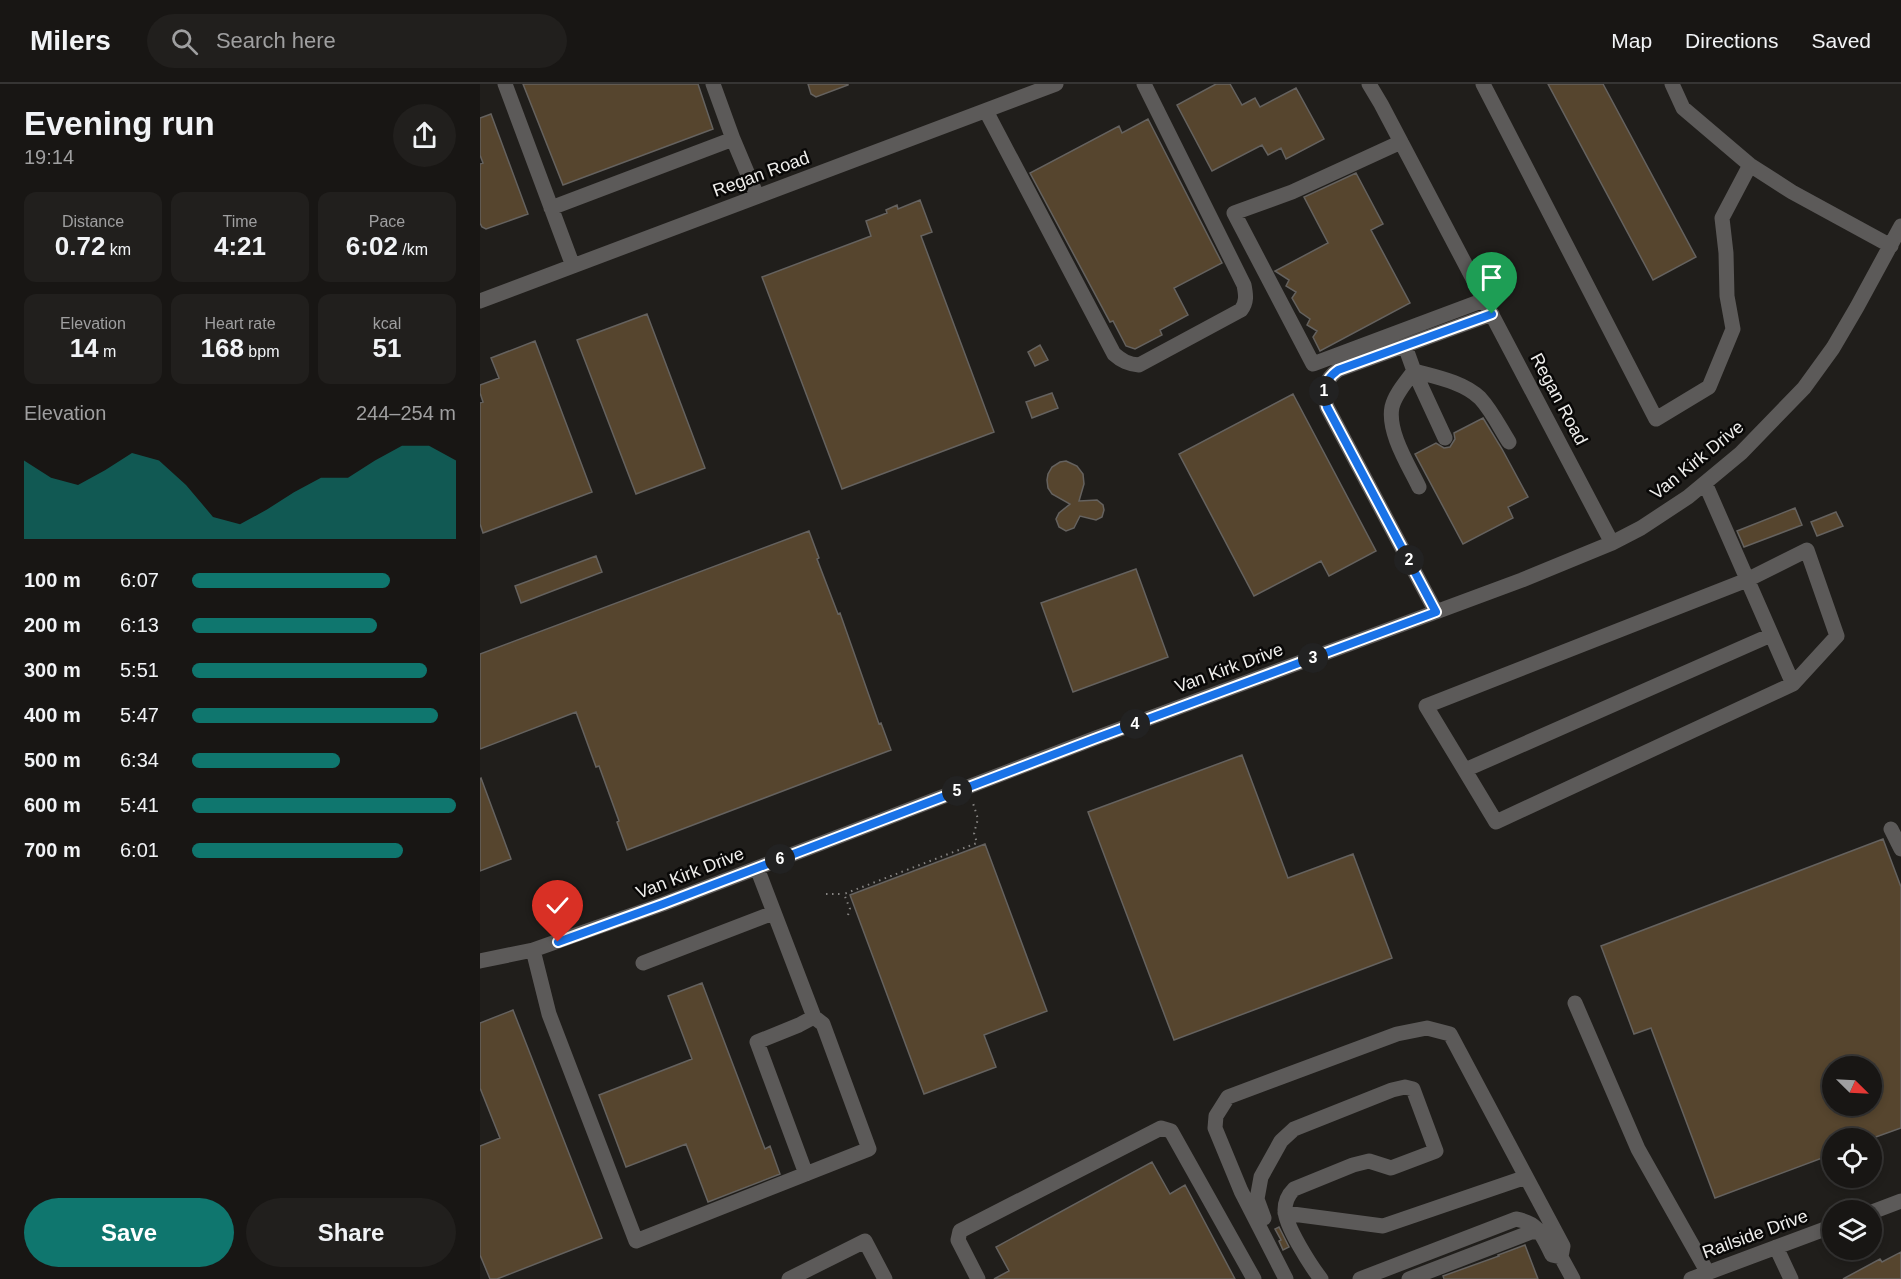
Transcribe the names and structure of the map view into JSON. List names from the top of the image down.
{
  "streets": {
    "street": ["Regan Road", "Van Kirk Drive", "Railside Drive"]
  },
  "crossings": [
    ["Regan Road", "Van Kirk Drive"]
  ],
  "north": "bottom right",
  "page": {
    "header": "Milers",
    "search": "Search here",
    "nav": ["Map", "Directions", "Saved"],
    "heading": ["Evening run", "19:14"],
    "stats": [
      ["Distance", "0.72 km"],
      ["Time", "4:21"],
      ["Pace", "6:02 /km"],
      ["Elevation", "14 m"],
      ["Heart rate", "168 bpm"],
      ["kcal", "51"]
    ],
    "pins": [
      "1",
      "2",
      "3",
      "4",
      "5",
      "6"
    ],
    "chart": ["Elevation", "244–254 m"],
    "list": [
      {
        "name": "100 m",
        "note": "6:07"
      },
      {
        "name": "200 m",
        "note": "6:13"
      },
      {
        "name": "300 m",
        "note": "5:51"
      },
      {
        "name": "400 m",
        "note": "5:47"
      },
      {
        "name": "500 m",
        "note": "6:34"
      },
      {
        "name": "600 m",
        "note": "5:41"
      },
      {
        "name": "700 m",
        "note": "6:01"
      }
    ],
    "buttons": ["Save", "Share"]
  }
}
